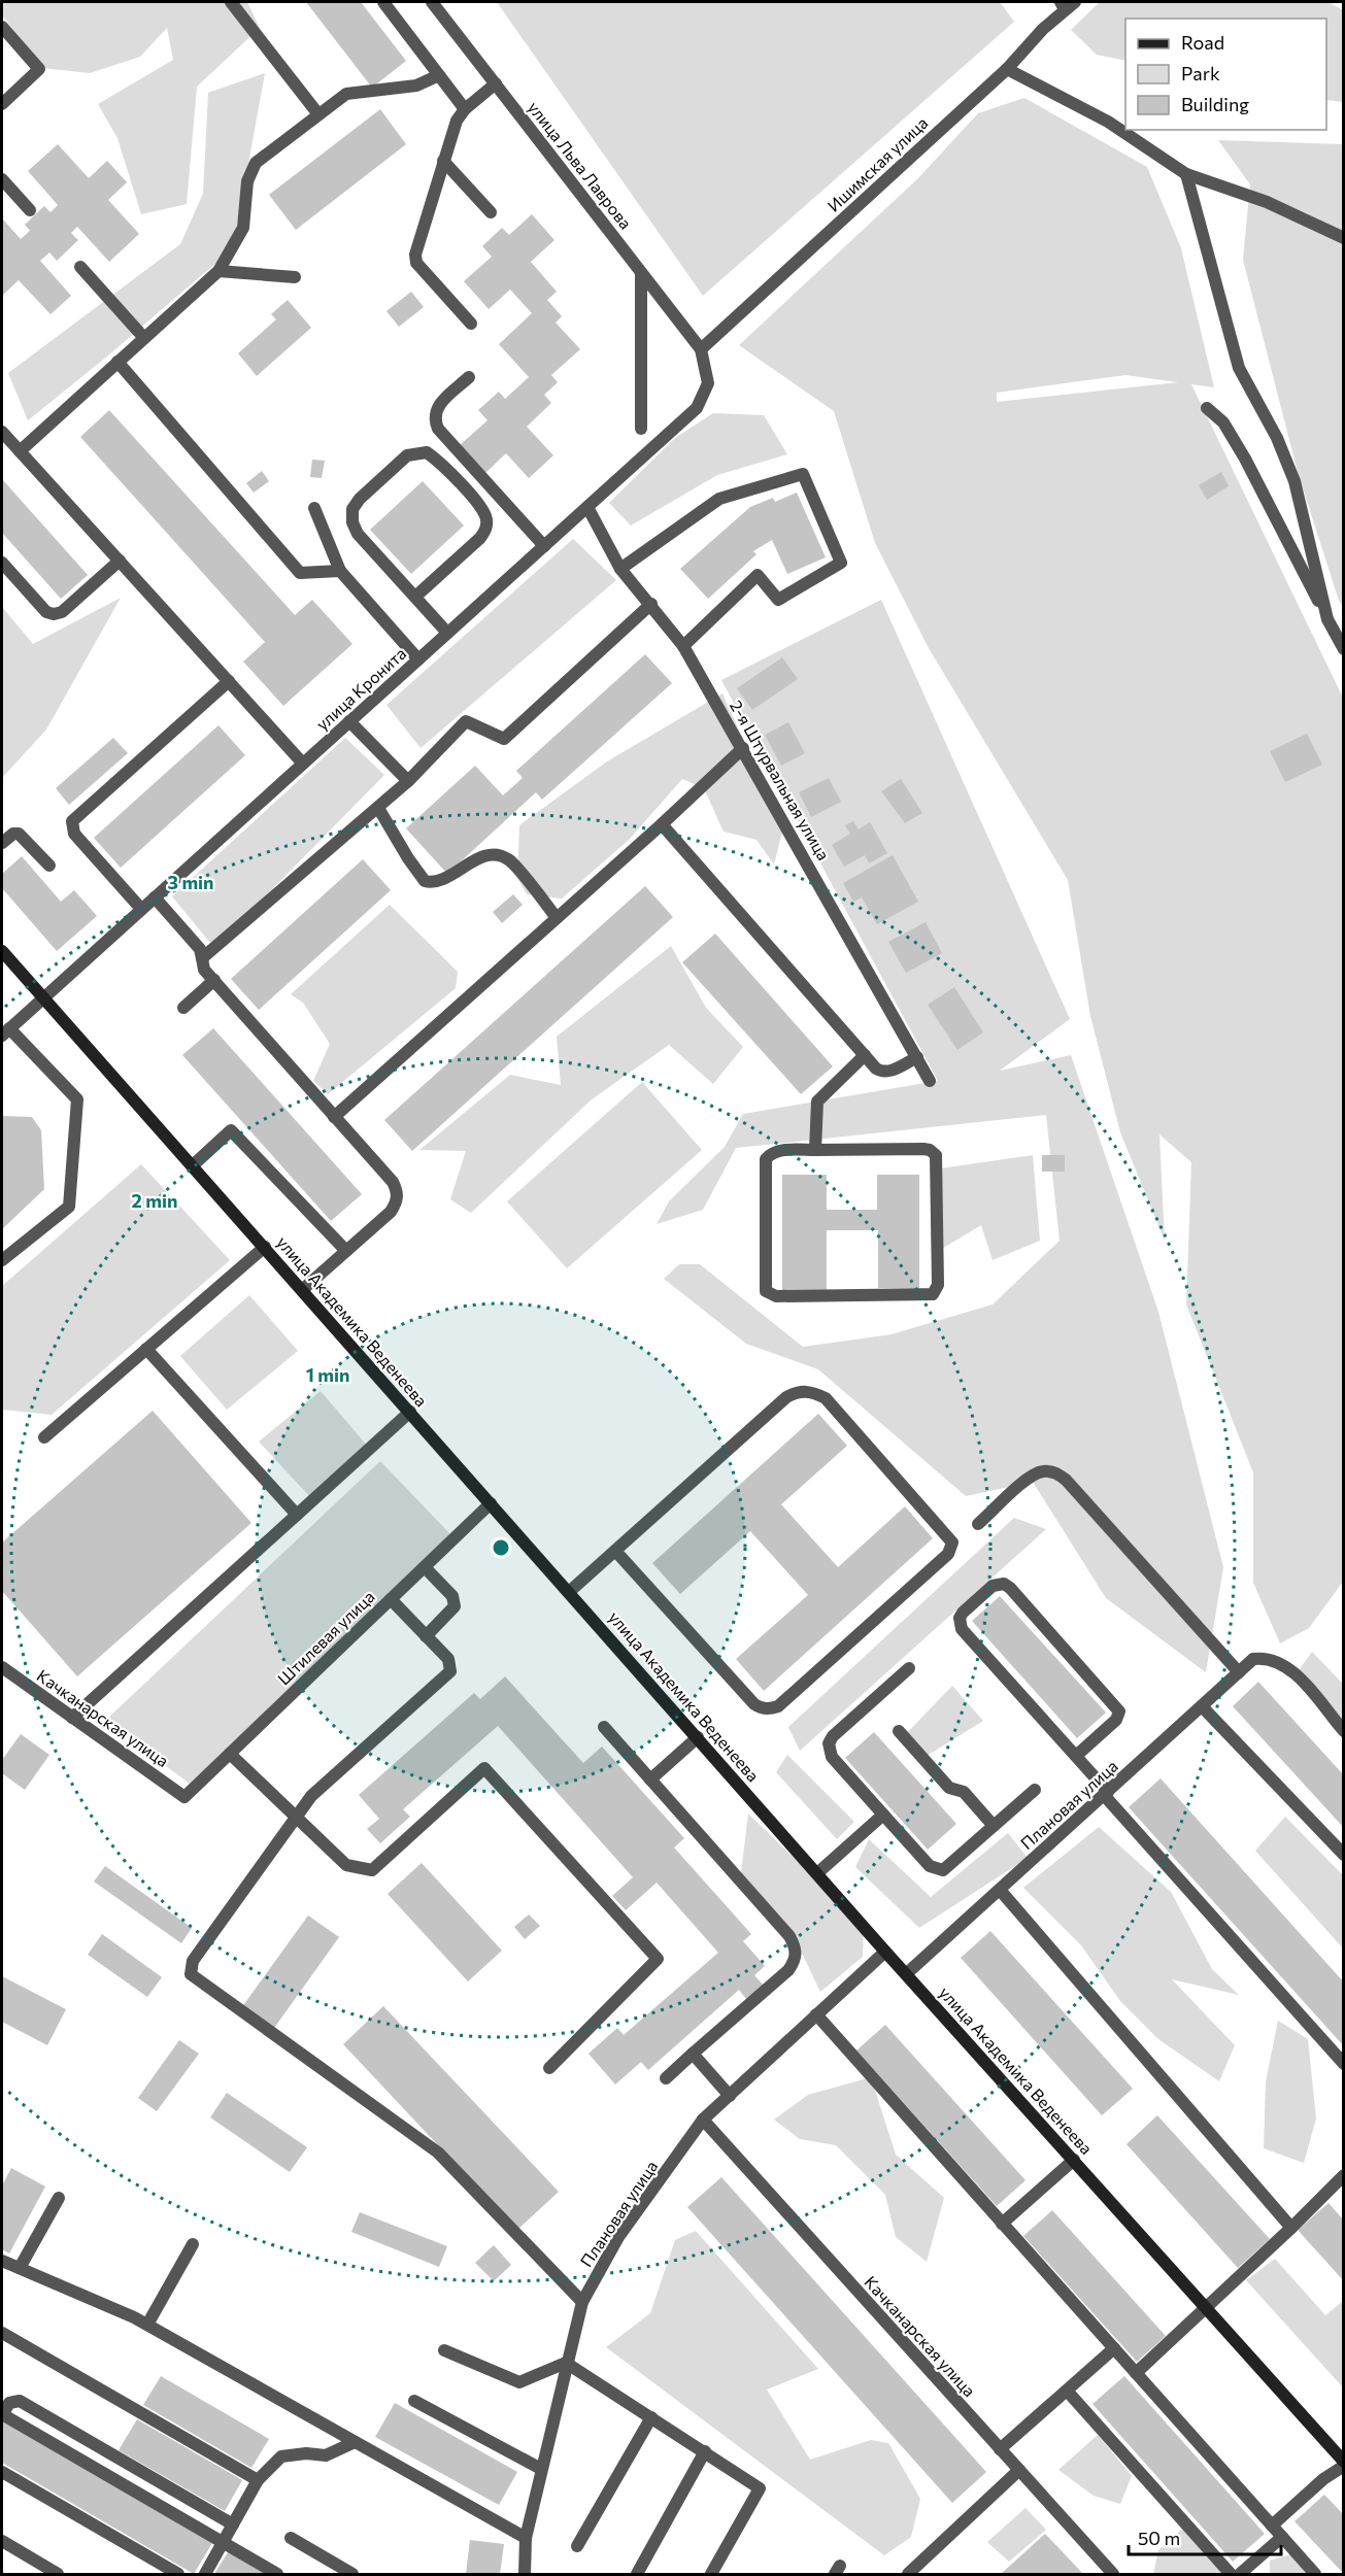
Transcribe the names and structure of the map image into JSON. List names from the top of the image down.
{
  "streets": {
    "street": [
      "Ишимская улица",
      "улица Льва Лаврова",
      "улица Кронита",
      "2-я Штурвальная улица",
      "улица Академика Веденеева",
      "Штилевая улица",
      "Качканарская улица",
      "Плановая улица"
    ]
  },
  "crossings": [
    ["Ишимская улица", "улица Льва Лаврова"],
    ["Ишимская улица", "улица Кронита"],
    ["улица Льва Лаврова", "улица Кронита"],
    ["улица Кронита", "2-я Штурвальная улица"],
    ["улица Кронита", "улица Академика Веденеева"],
    ["улица Академика Веденеева", "Штилевая улица"],
    ["улица Академика Веденеева", "Плановая улица"],
    ["Штилевая улица", "Качканарская улица"],
    ["Качканарская улица", "Плановая улица"]
  ],
  "legend": ["Road", "Park", "Building"],
  "scale_bar": "50 m",
  "rings": ["3 min", "2 min", "1 min"]
}
